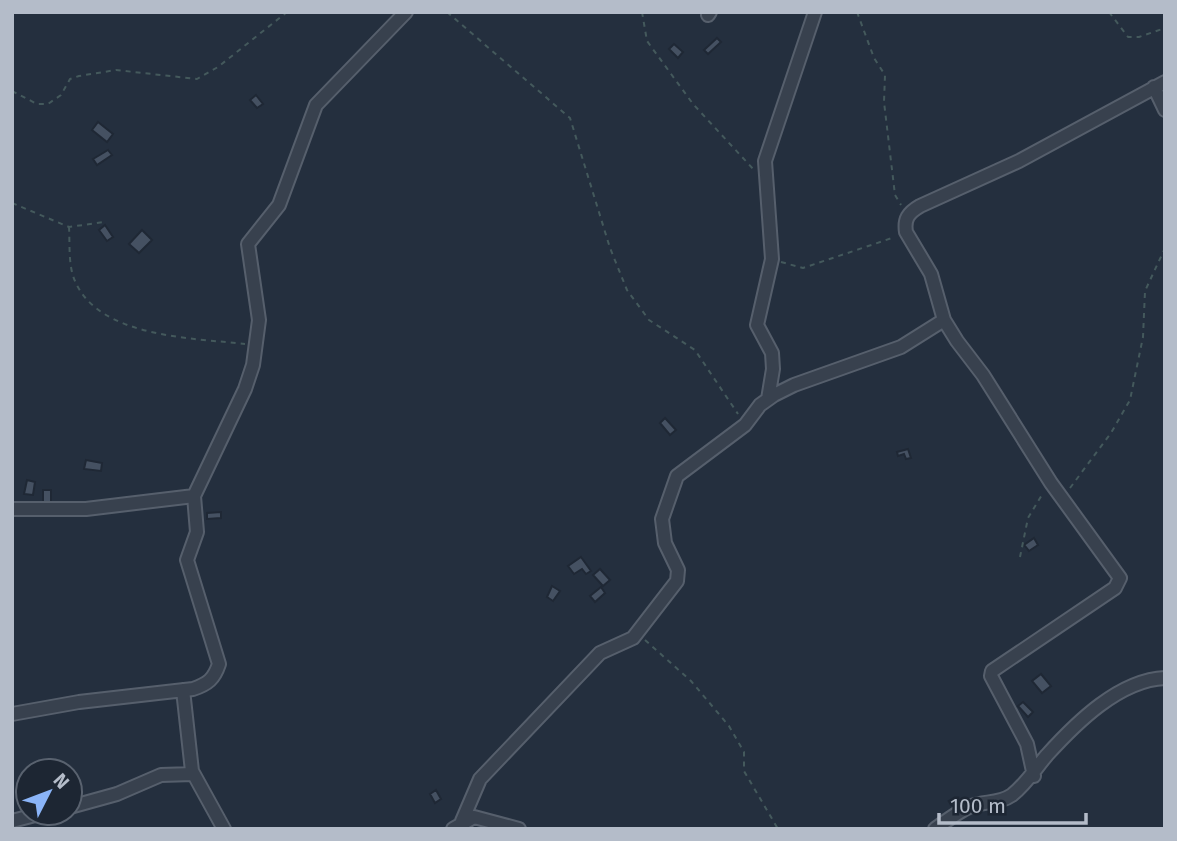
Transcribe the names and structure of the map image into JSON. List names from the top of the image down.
{
  "scale_bar": "100 m",
  "north": "top right"
}
